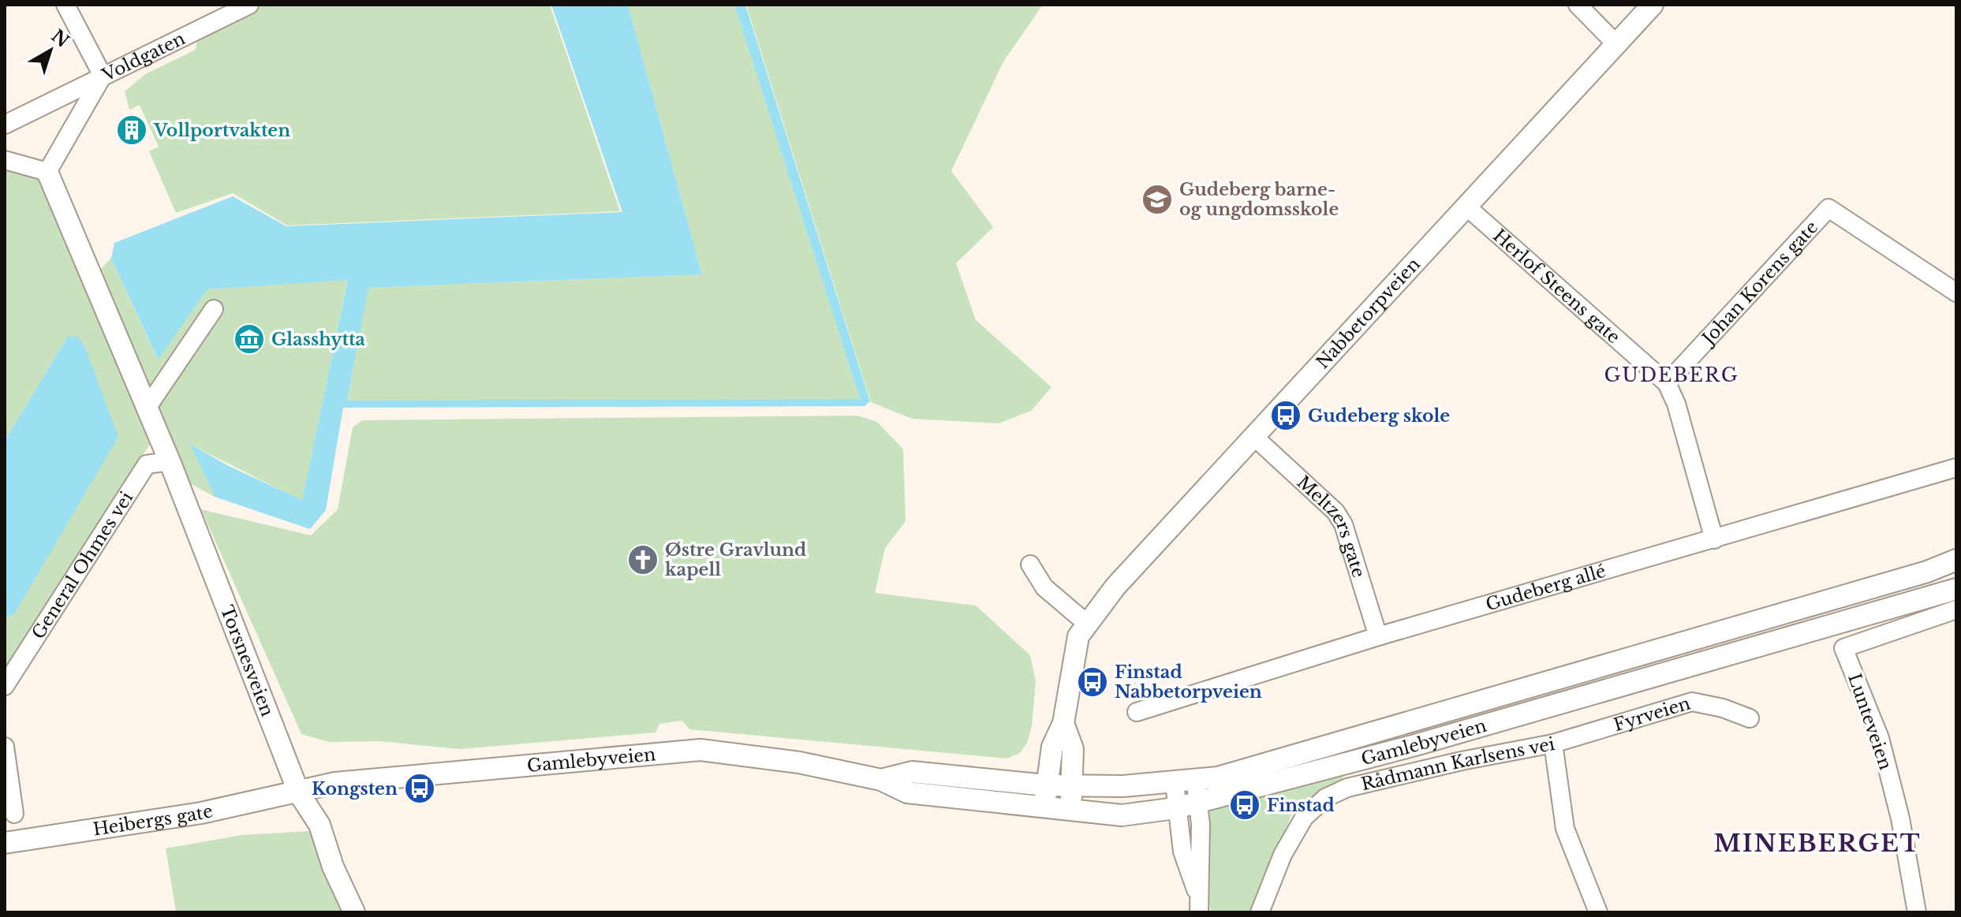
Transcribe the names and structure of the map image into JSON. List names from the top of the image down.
{
  "streets": {
    "street": [
      "Voldgaten",
      "Johan Korens gate",
      "Herlof Steens gate",
      "Nabbetorpveien",
      "Meltzers gate",
      "General Ohmes vei",
      "Gudeberg allé",
      "Torsnesveien",
      "Fyrveien",
      "Lunteveien",
      "Gamlebyveien",
      "Rådmann Karlsens vei",
      "Heibergs gate"
    ]
  },
  "crossings": [
    ["Johan Korens gate", "Herlof Steens gate"],
    ["Herlof Steens gate", "Nabbetorpveien"],
    ["Herlof Steens gate", "Gudeberg allé"],
    ["Nabbetorpveien", "Meltzers gate"],
    ["Nabbetorpveien", "Gamlebyveien"],
    ["Meltzers gate", "Gudeberg allé"],
    ["General Ohmes vei", "Torsnesveien"],
    ["Torsnesveien", "Gamlebyveien"],
    ["Torsnesveien", "Heibergs gate"],
    ["Fyrveien", "Rådmann Karlsens vei"],
    ["Gamlebyveien", "Heibergs gate"]
  ],
  "districts": ["GUDEBERG", "MINEBERGET"],
  "places": {
    "building": ["Vollportvakten"],
    "school or university": ["Gudeberg barne- og ungdomsskole"],
    "museum": ["Glasshytta"],
    "bus stop": [
      "Gudeberg skole",
      "Finstad Nabbetorpveien",
      "Kongsten",
      "Finstad"
    ],
    "church": ["Østre Gravlund kapell"]
  },
  "north": "top right"
}
